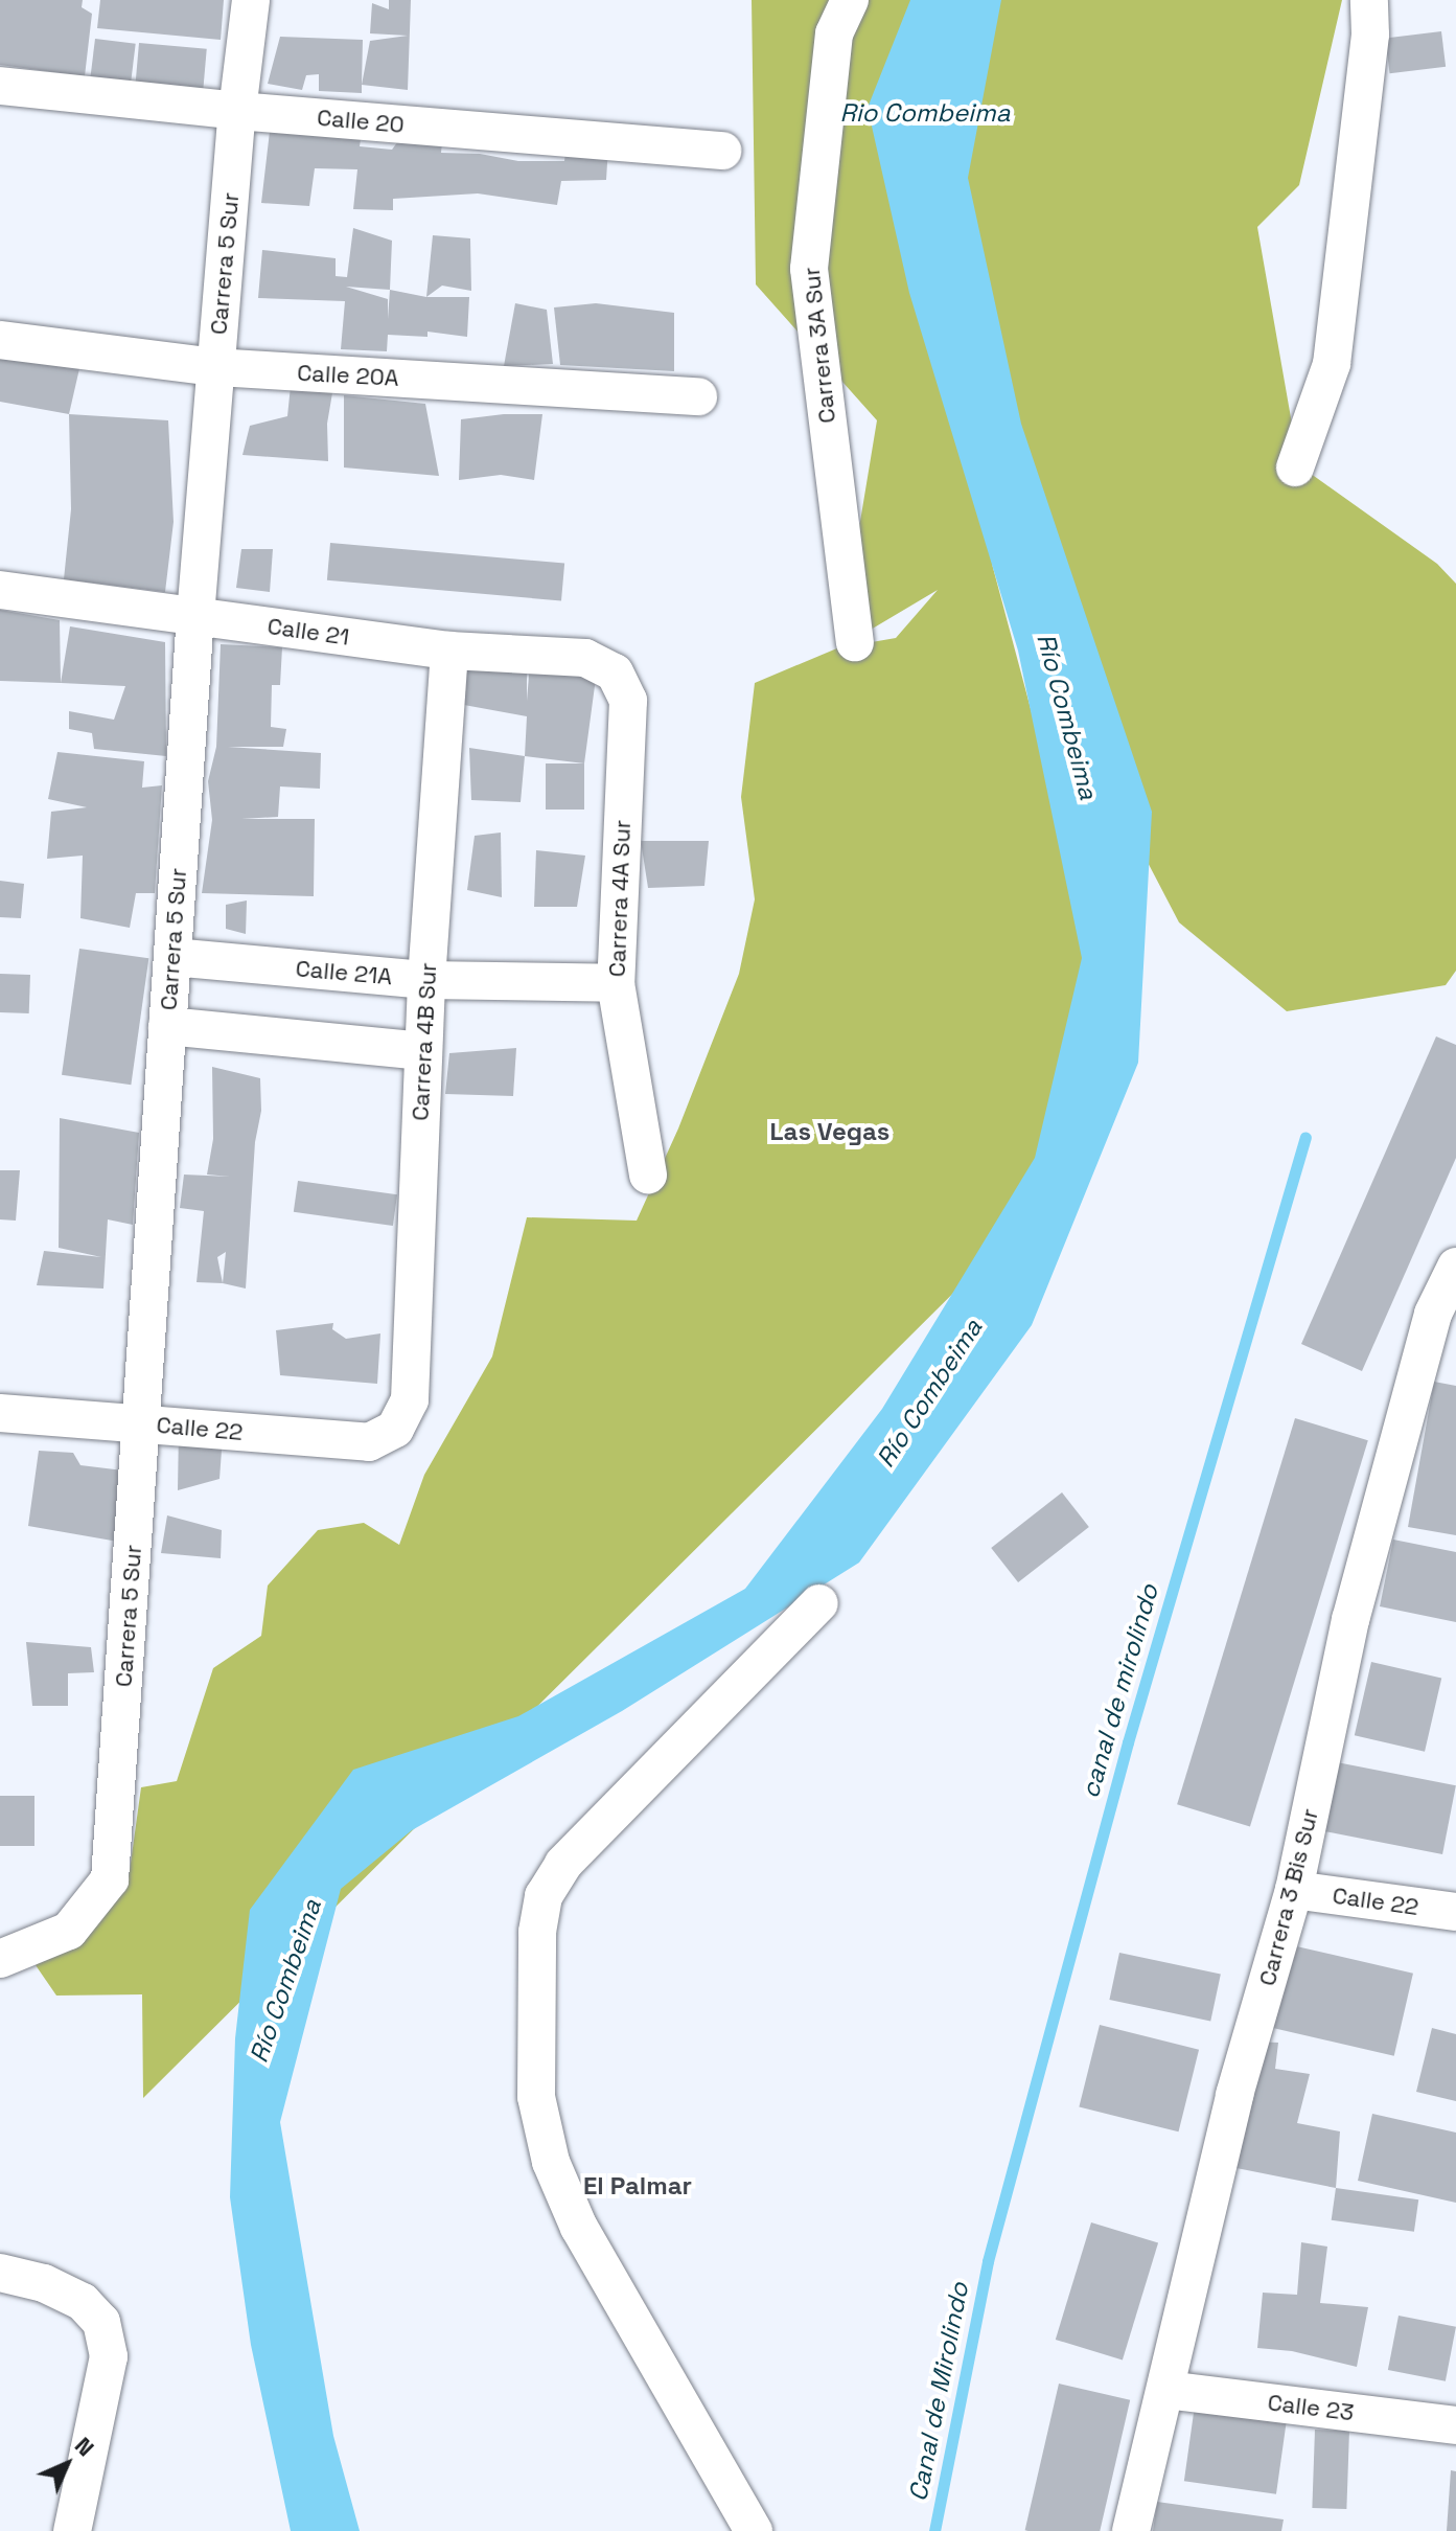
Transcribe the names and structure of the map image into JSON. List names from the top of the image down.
{
  "streets": {
    "street": [
      "Calle 20",
      "Carrera 5 Sur",
      "Carrera 3A Sur",
      "Calle 20A",
      "Calle 21",
      "Carrera 4A Sur",
      "Calle 21A",
      "Carrera 4B Sur",
      "Calle 22",
      "Carrera 3 Bis Sur",
      "Calle 23"
    ]
  },
  "crossings": [
    ["Calle 20", "Carrera 5 Sur"],
    ["Carrera 5 Sur", "Calle 20A"],
    ["Carrera 5 Sur", "Calle 21"],
    ["Carrera 5 Sur", "Calle 21A"],
    ["Carrera 5 Sur", "Calle 22"],
    ["Calle 21", "Carrera 4A Sur"],
    ["Calle 21", "Carrera 4B Sur"],
    ["Carrera 4A Sur", "Calle 21A"],
    ["Calle 21A", "Carrera 4B Sur"],
    ["Carrera 4B Sur", "Calle 22"],
    ["Calle 22", "Carrera 3 Bis Sur"],
    ["Carrera 3 Bis Sur", "Calle 23"]
  ],
  "districts": ["Las Vegas", "El Palmar"],
  "water": [
    "Rio Combeima",
    "Río Combeima",
    "canal de mirolindo",
    "Canal de Mirolindo"
  ],
  "north": "top right"
}
